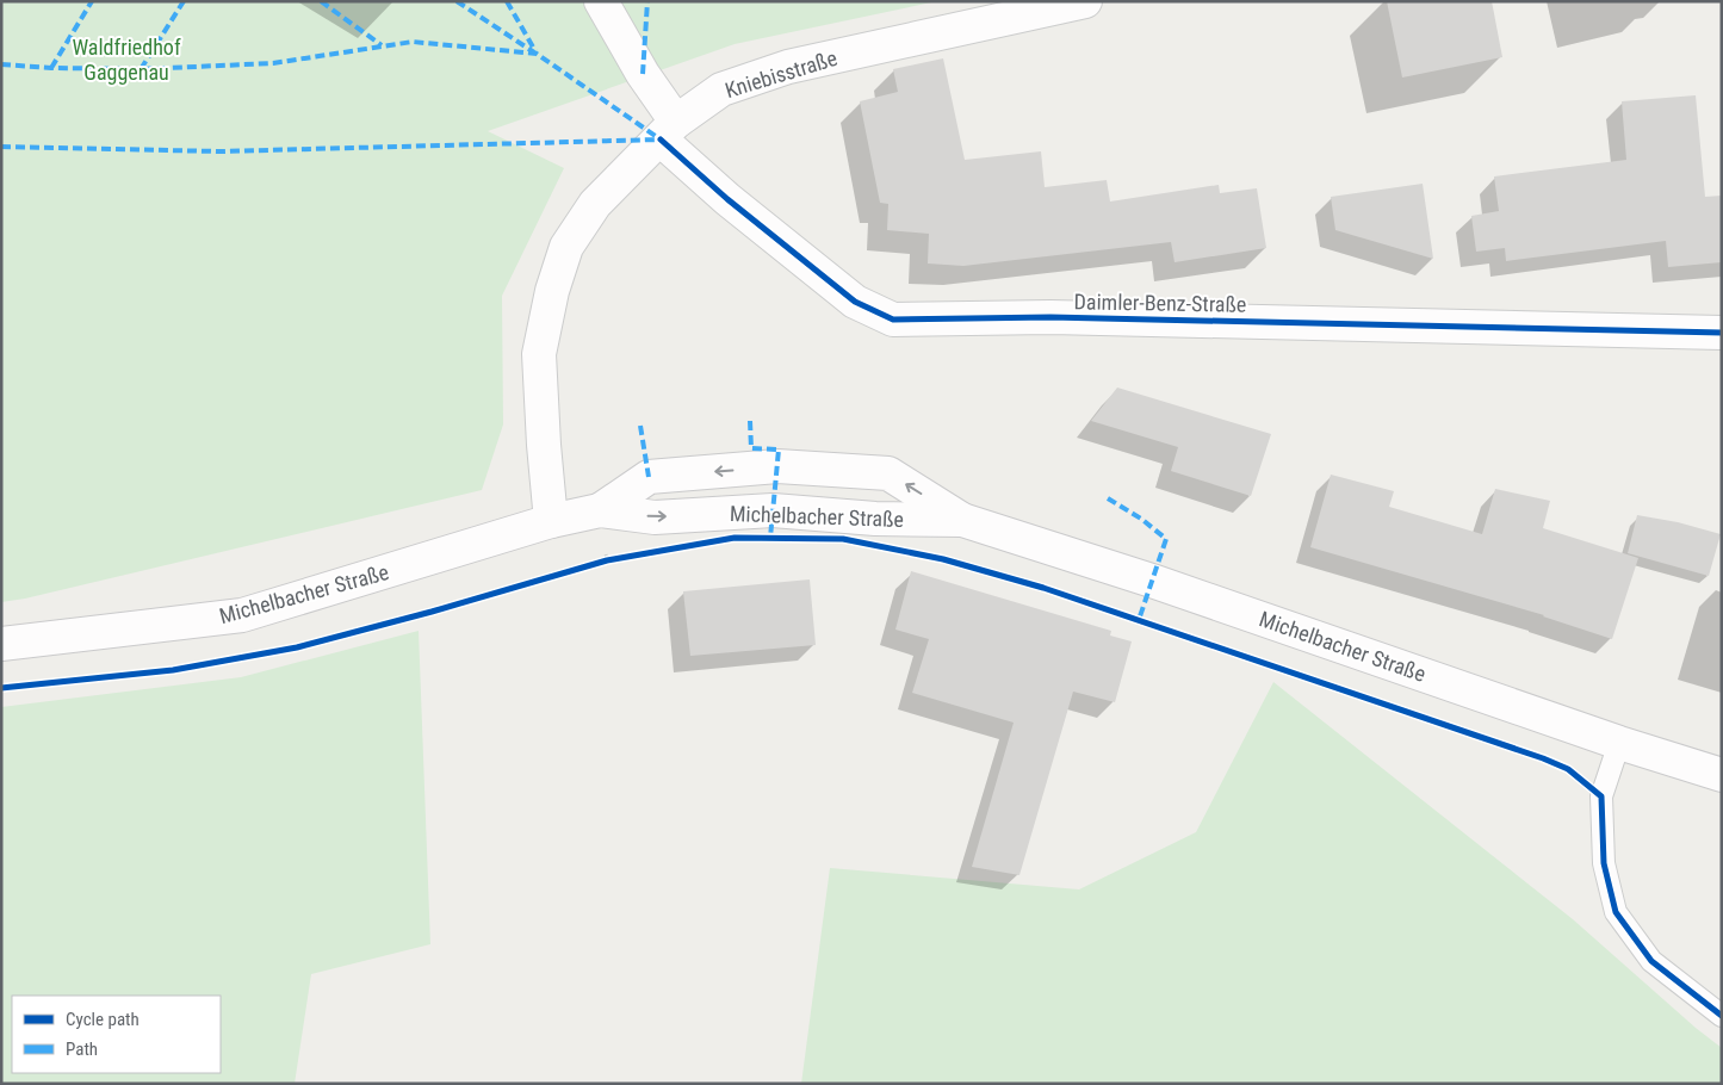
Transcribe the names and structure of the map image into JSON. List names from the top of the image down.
{
  "streets": {
    "main road": ["Kniebisstraße", "Daimler-Benz-Straße", "Michelbacher Straße"]
  },
  "crossings": [
    ["Kniebisstraße", "Daimler-Benz-Straße"],
    ["Kniebisstraße", "Michelbacher Straße"]
  ],
  "parks": ["Waldfriedhof Gaggenau"],
  "legend": ["Cycle path", "Path"]
}
